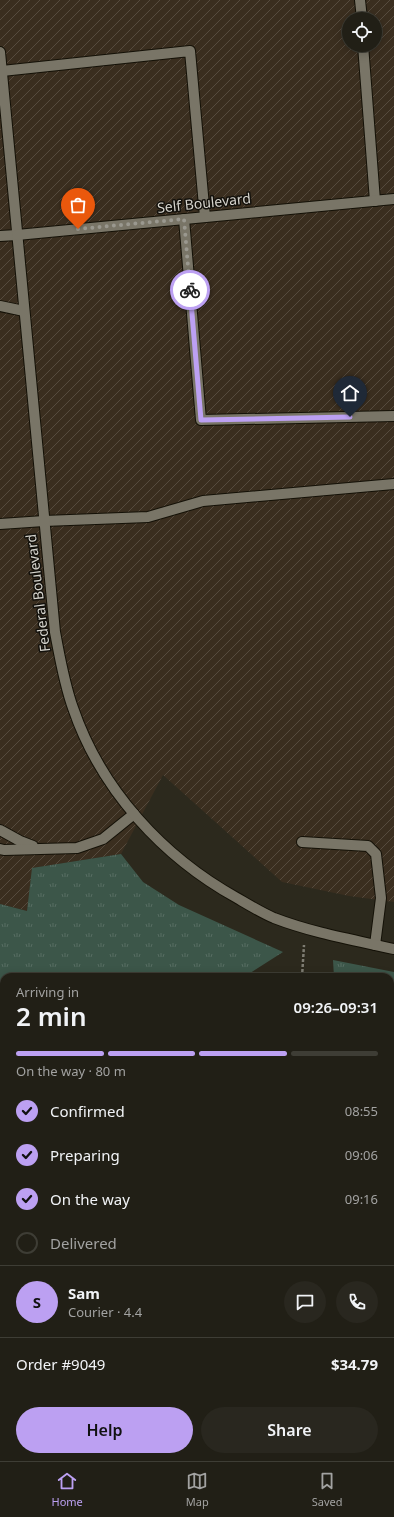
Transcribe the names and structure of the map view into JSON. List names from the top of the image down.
{
  "streets": {
    "street": ["Self Boulevard", "Federal Boulevard"]
  },
  "crossings": [
    ["Self Boulevard", "Federal Boulevard"]
  ],
  "page": {
    "heading": ["2 min", "Arriving in", "09:26–09:31"],
    "panel": [
      "Sam",
      "Courier · 4.4",
      "Order #9049",
      "$34.79"
    ],
    "bar": "On the way · 80 m",
    "list": [
      ["Confirmed", "08:55"],
      ["Preparing", "09:06"],
      ["On the way", "09:16"],
      "Delivered"
    ],
    "round": "S",
    "buttons": ["Help", "Share"],
    "tabs": ["Home", "Map", "Saved"]
  }
}
